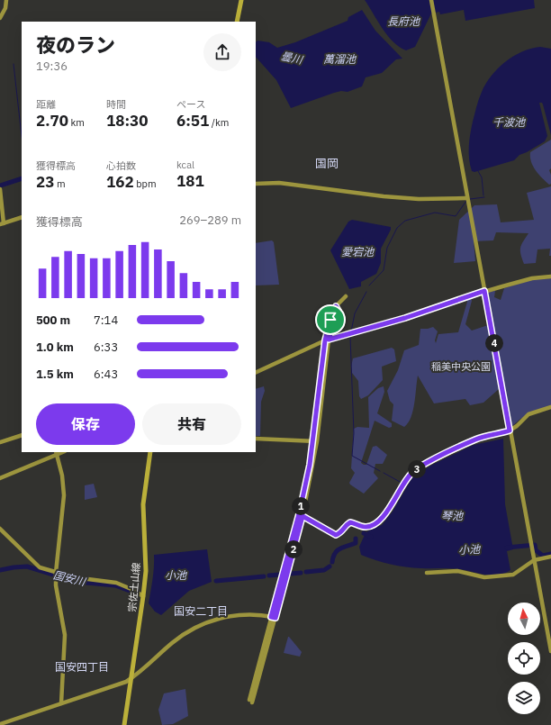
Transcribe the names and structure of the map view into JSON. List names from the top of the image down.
{
  "streets": {
    "main road": ["宗佐土山線"]
  },
  "districts": ["国岡", "国安二丁目", "国安四丁目"],
  "water": [
    "長府池",
    "曇川",
    "萬溜池",
    "千波池",
    "愛宕池",
    "琴池",
    "小池",
    "国安川"
  ],
  "parks": ["稲美中央公園"],
  "north": "top",
  "page": {
    "heading": ["夜のラン", "19:36"],
    "stats": [
      ["距離", "2.70 km"],
      ["時間", "18:30"],
      ["ペース", "6:51 /km"],
      ["獲得標高", "23 m"],
      ["心拍数", "162 bpm"],
      ["kcal", "181"]
    ],
    "chart": ["獲得標高", "269–289 m"],
    "list": [
      {
        "name": "500 m",
        "note": "7:14"
      },
      {
        "name": "1.0 km",
        "note": "6:33"
      },
      {
        "name": "1.5 km",
        "note": "6:43"
      }
    ],
    "pins": [
      "4",
      "3",
      "1",
      "2"
    ],
    "buttons": ["保存", "共有"]
  }
}
